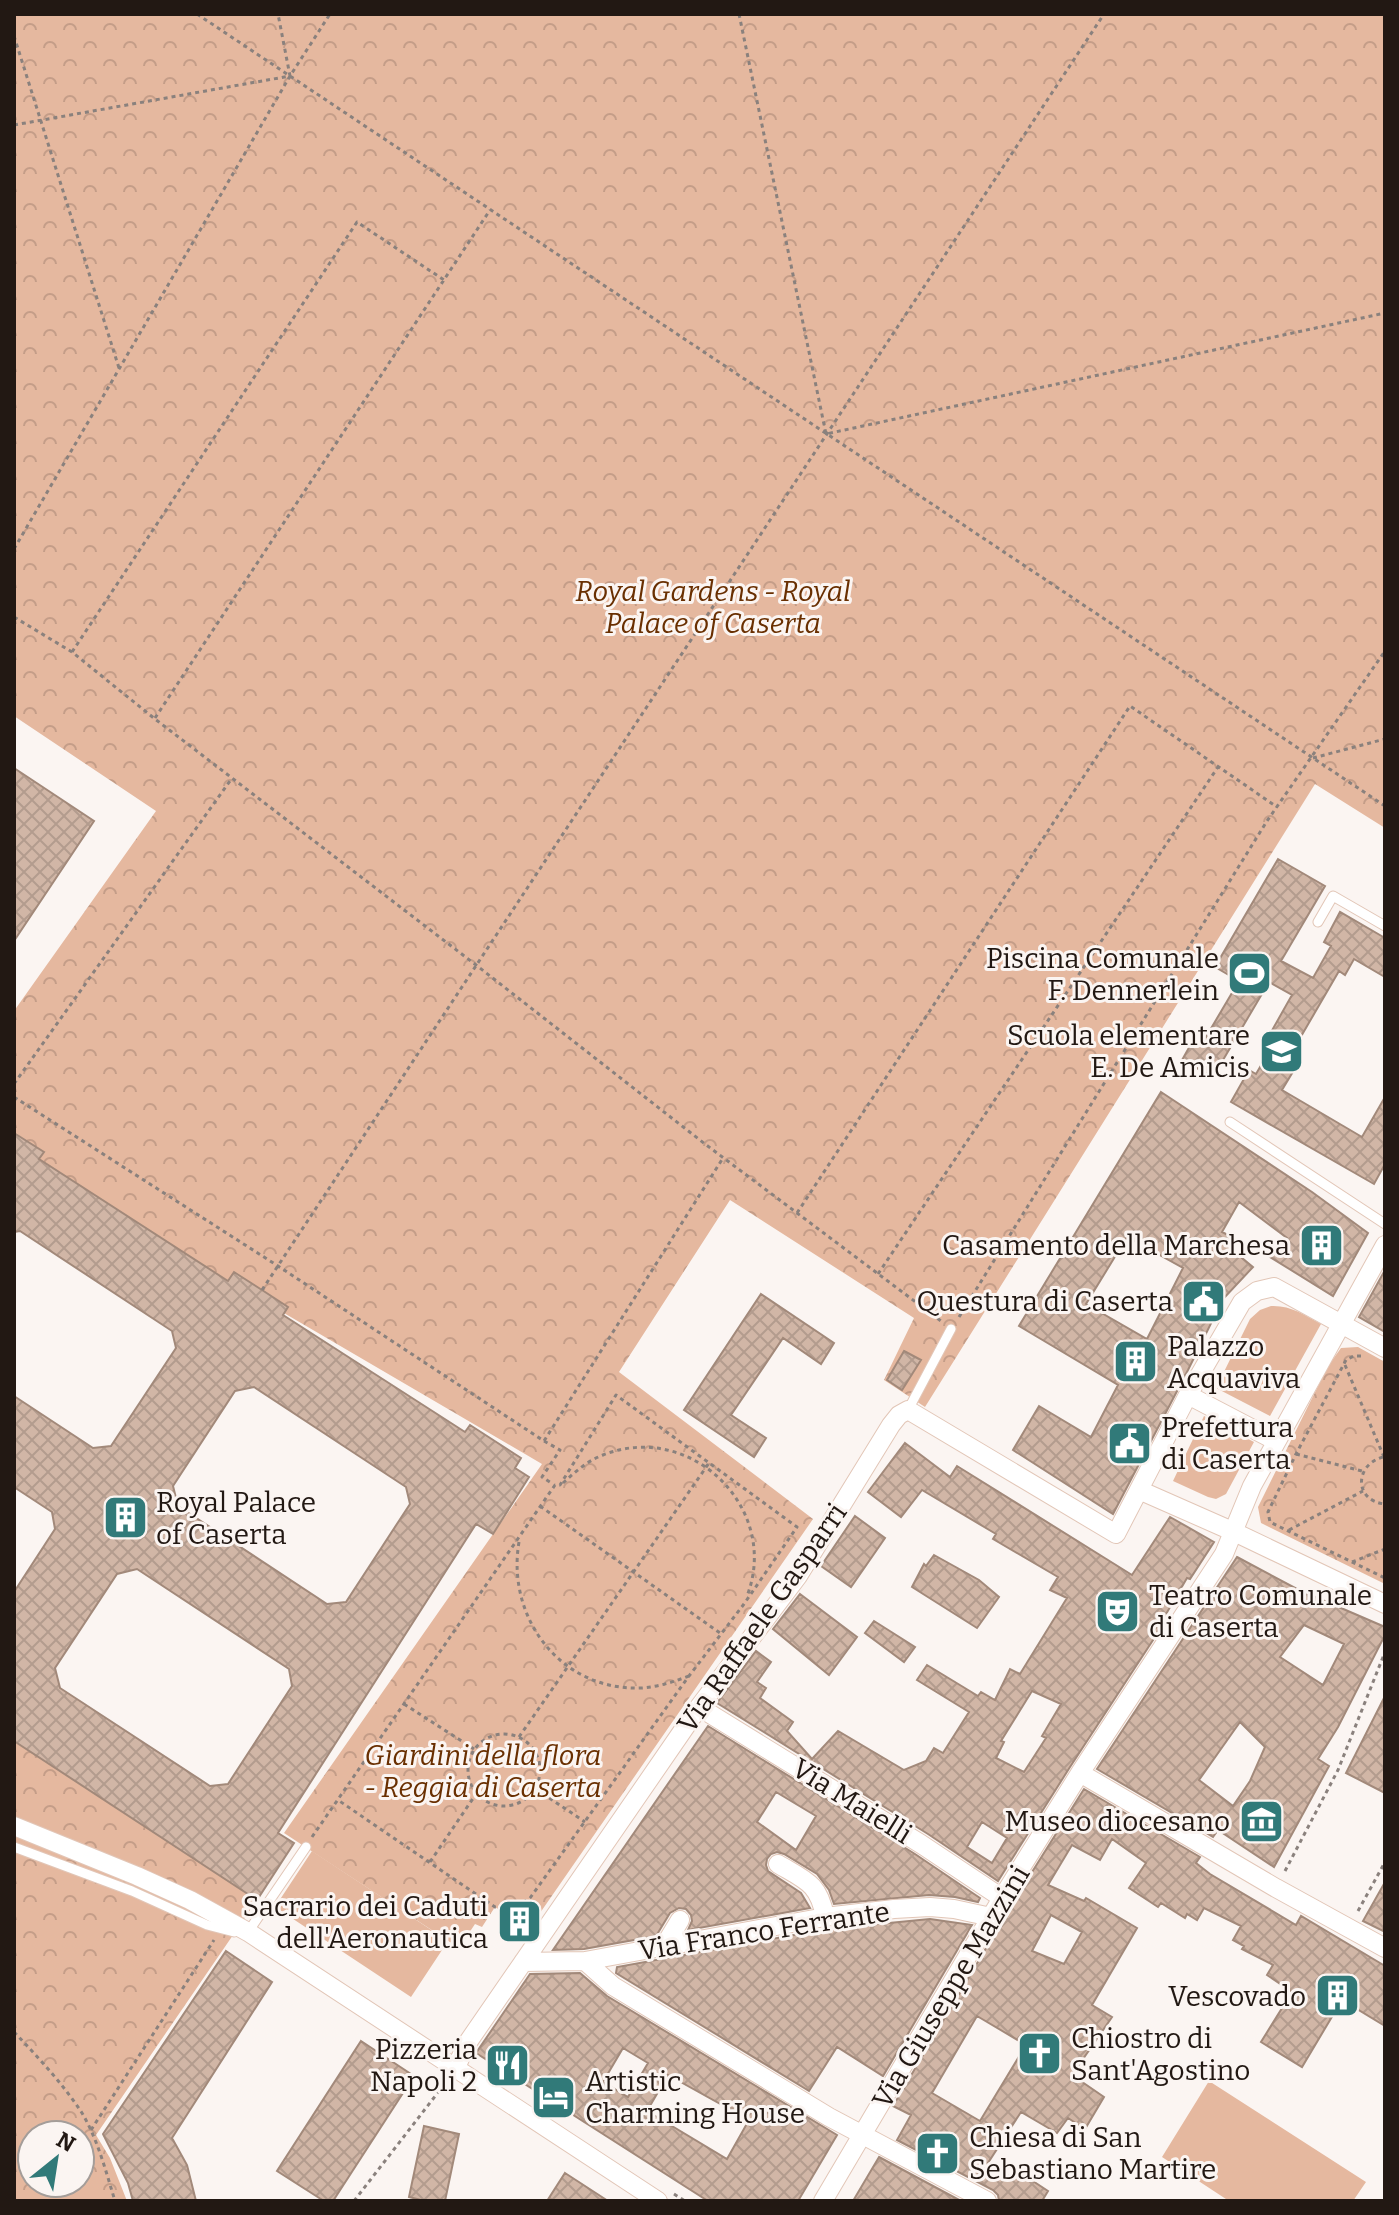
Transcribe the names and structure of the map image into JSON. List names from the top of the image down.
{
  "streets": {
    "street": [
      "Via Raffaele Gasparri",
      "Via Maielli",
      "Via Franco Ferrante",
      "Via Giuseppe Mazzini"
    ]
  },
  "crossings": [
    ["Via Raffaele Gasparri", "Via Maielli"],
    ["Via Raffaele Gasparri", "Via Franco Ferrante"],
    ["Via Maielli", "Via Giuseppe Mazzini"],
    ["Via Franco Ferrante", "Via Giuseppe Mazzini"]
  ],
  "parks": ["Royal Gardens - Royal Palace of Caserta", "Giardini della flora - Reggia di Caserta"],
  "places": {
    "sports": ["Piscina Comunale F. Dennerlein"],
    "school or university": ["Scuola elementare E. De Amicis"],
    "building": [
      "Casamento della Marchesa",
      "Palazzo Acquaviva",
      "Royal Palace of Caserta",
      "Sacrario dei Caduti dell'Aeronautica",
      "Vescovado"
    ],
    "public building": ["Questura di Caserta", "Prefettura di Caserta"],
    "theatre": ["Teatro Comunale di Caserta"],
    "museum": ["Museo diocesano"],
    "church": ["Chiostro di Sant'Agostino", "Chiesa di San Sebastiano Martire"],
    "restaurant": ["Pizzeria Napoli 2"],
    "hotel": ["Artistic Charming House"]
  },
  "north": "top right"
}
